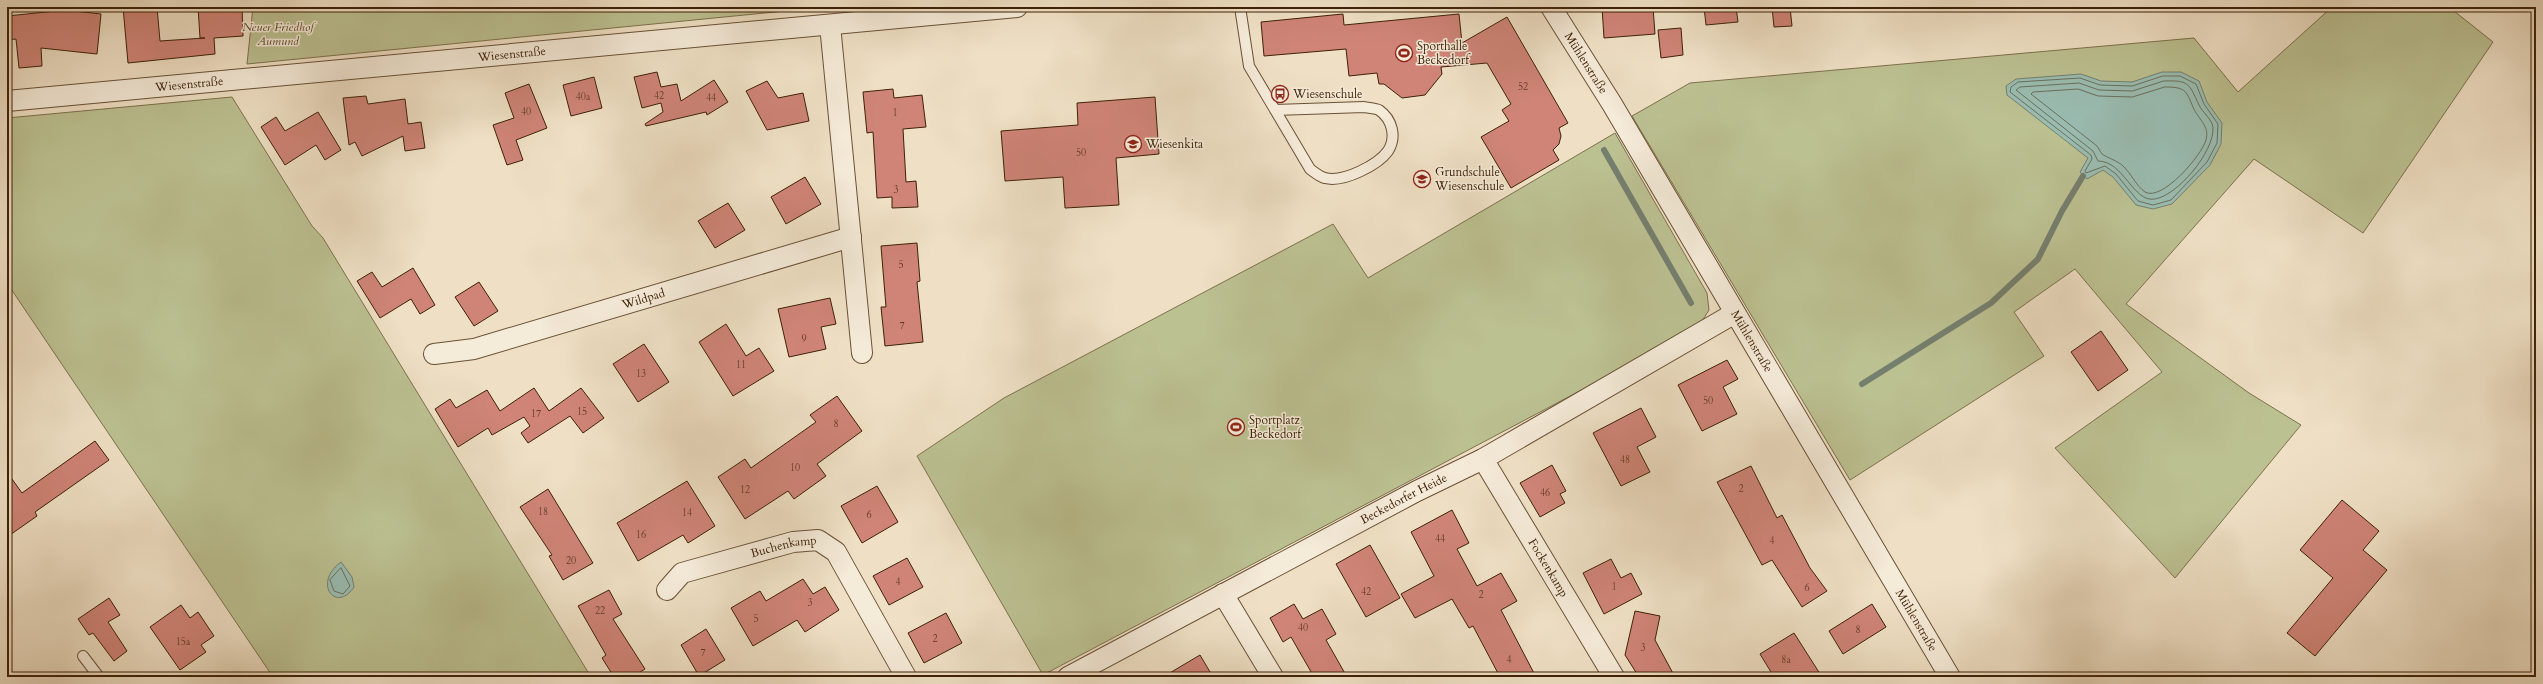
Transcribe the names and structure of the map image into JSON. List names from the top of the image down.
{
  "streets": {
    "street": [
      "Wiesenstraße",
      "Mühlenstraße",
      "Wildpad",
      "Beckedorfer Heide",
      "Buchenkamp",
      "Fockenkamp"
    ]
  },
  "crossings": [
    ["Mühlenstraße", "Beckedorfer Heide"],
    ["Beckedorfer Heide", "Fockenkamp"]
  ],
  "parks": ["Neuer Friedhof Aumund"],
  "places": {
    "sports": ["Sporthalle Beckedorf", "Sportplatz Beckedorf"],
    "bus stop": ["Wiesenschule"],
    "school or university": ["Wiesenkita", "Grundschule Wiesenschule"]
  },
  "house_numbers": [
    "52",
    "42",
    "40a",
    "44",
    "40",
    "1",
    "50",
    "3",
    "5",
    "7",
    "9",
    "11",
    "13",
    "50",
    "15",
    "17",
    "8",
    "48",
    "10",
    "2",
    "12",
    "46",
    "18",
    "14",
    "6",
    "16",
    "44",
    "4",
    "20",
    "4",
    "1",
    "6",
    "42",
    "2",
    "3",
    "22",
    "5",
    "40",
    "8",
    "2",
    "15a",
    "3",
    "7",
    "4",
    "8a"
  ]
}
